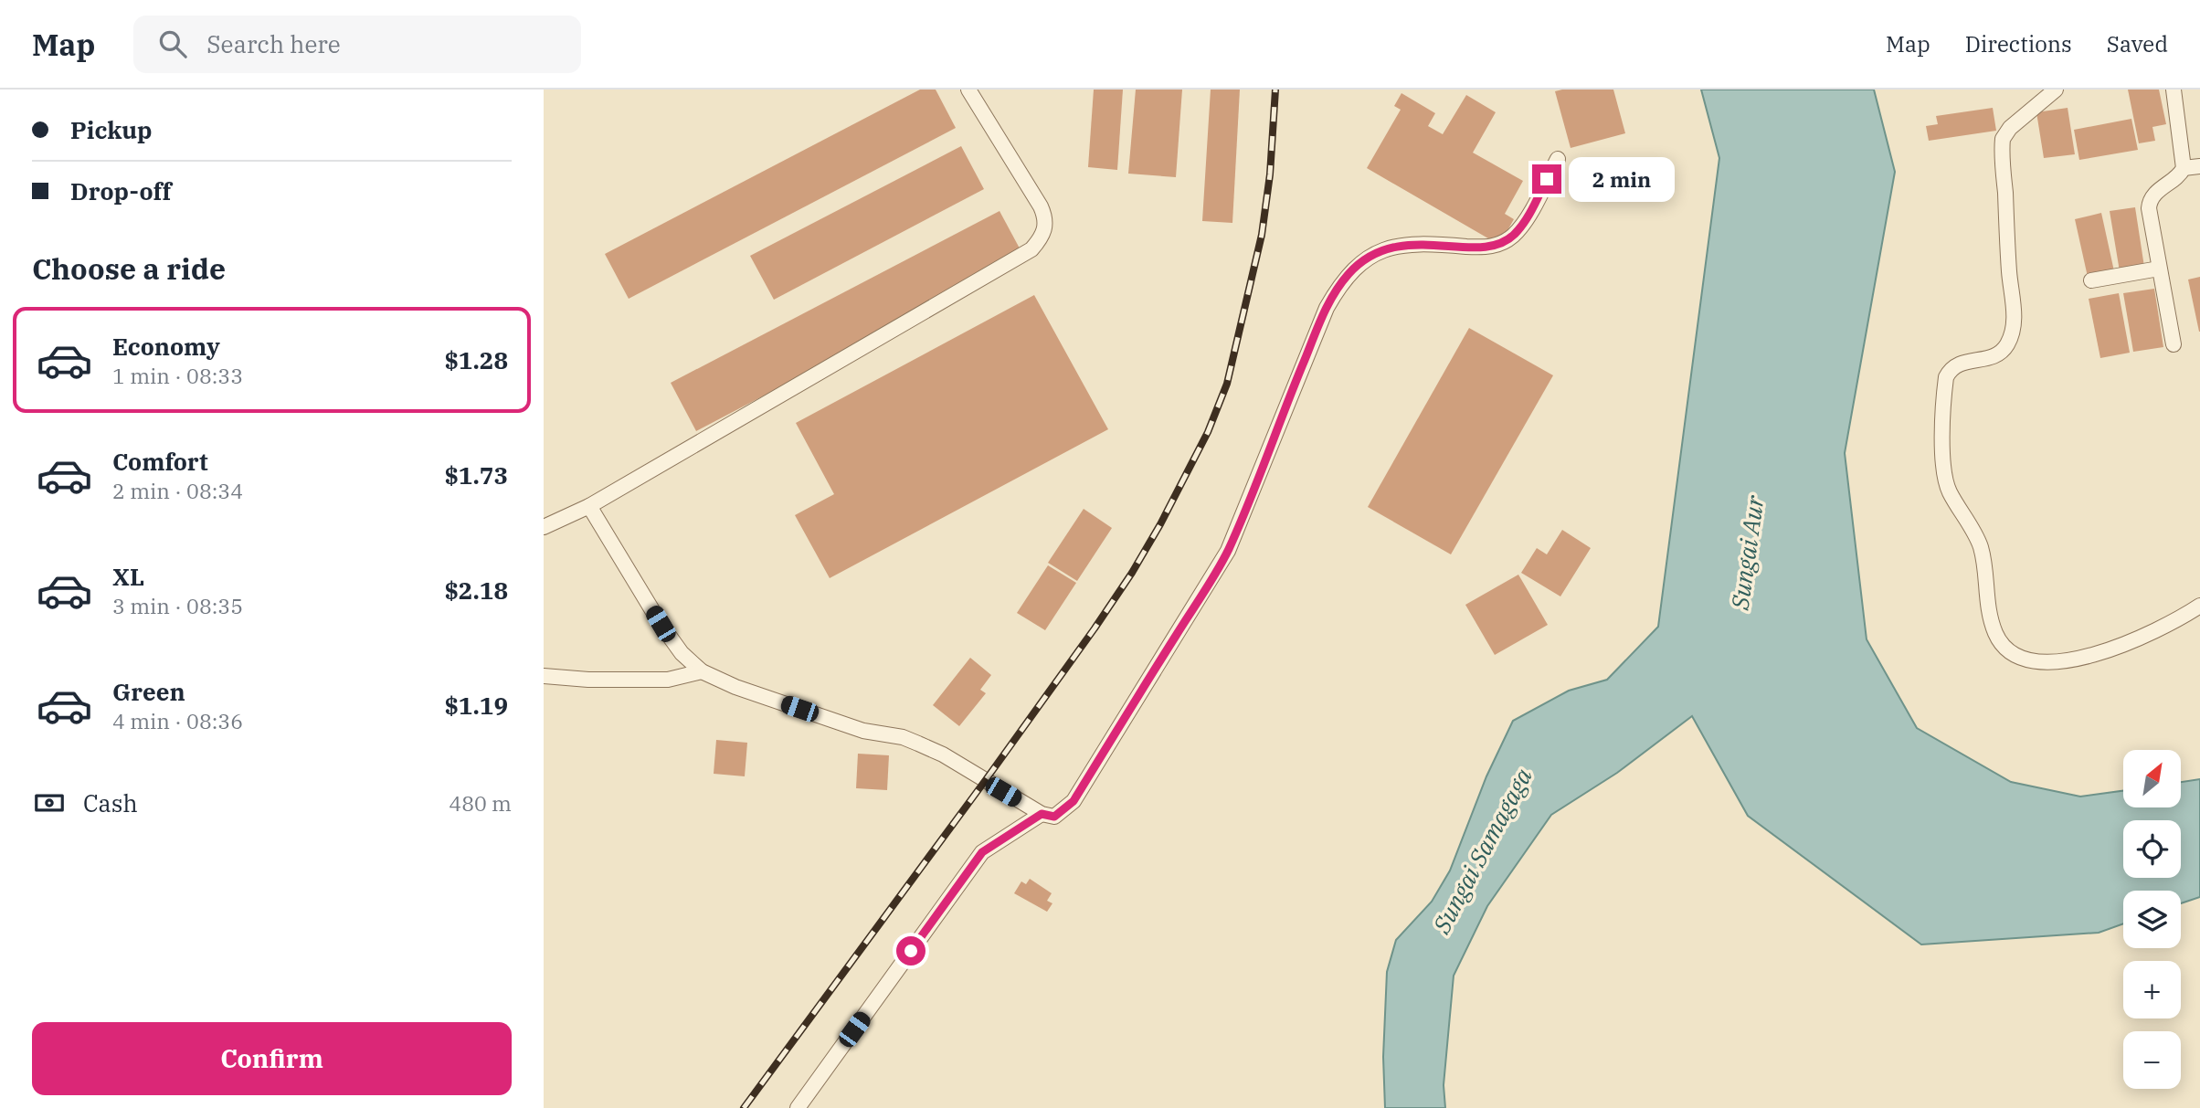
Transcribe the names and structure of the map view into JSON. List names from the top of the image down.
{
  "water": ["Sungai Aur", "Sungai Samagaga"],
  "north": "top right",
  "page": {
    "header": "Map",
    "search": "Search here",
    "nav": ["Map", "Directions", "Saved"],
    "banner": ["Pickup", "Drop-off"],
    "bubble": "2 min",
    "heading": "Choose a ride",
    "list": [
      {
        "name": "Economy",
        "note": "1 min · 08:33",
        "value": "$1.28"
      },
      {
        "name": "Comfort",
        "note": "2 min · 08:34",
        "value": "$1.73"
      },
      {
        "name": "XL",
        "note": "3 min · 08:35",
        "value": "$2.18"
      },
      {
        "name": "Green",
        "note": "4 min · 08:36",
        "value": "$1.19"
      }
    ],
    "map_buttons": ["+", "−"],
    "pay": ["Cash", "480 m"],
    "buttons": "Confirm"
  }
}
